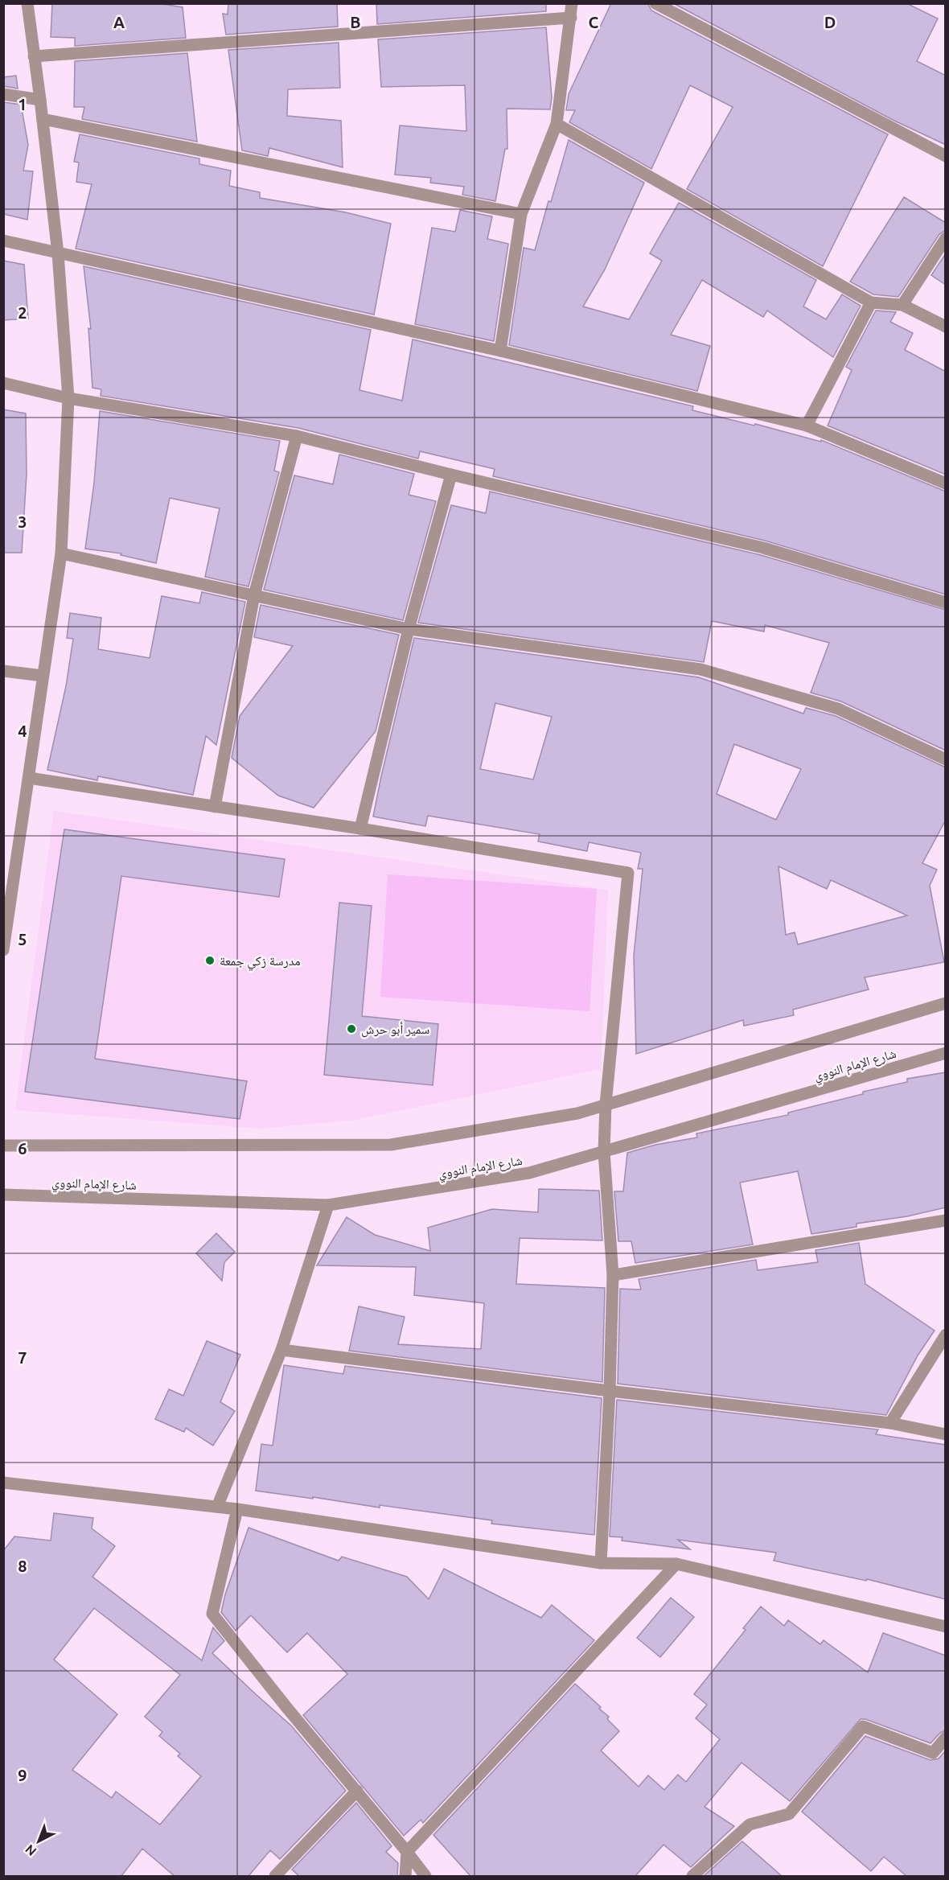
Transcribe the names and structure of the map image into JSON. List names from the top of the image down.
{
  "streets": {
    "street": ["شارع الإمام النووي"]
  },
  "places": ["مدرسة زكي جمعة", "سمير أبو حرش"],
  "north": "bottom left",
  "grid": {
    "columns": [
      "A",
      "B",
      "C",
      "D"
    ],
    "rows": [
      "1",
      "2",
      "3",
      "4",
      "5",
      "6",
      "7",
      "8",
      "9"
    ]
  }
}
